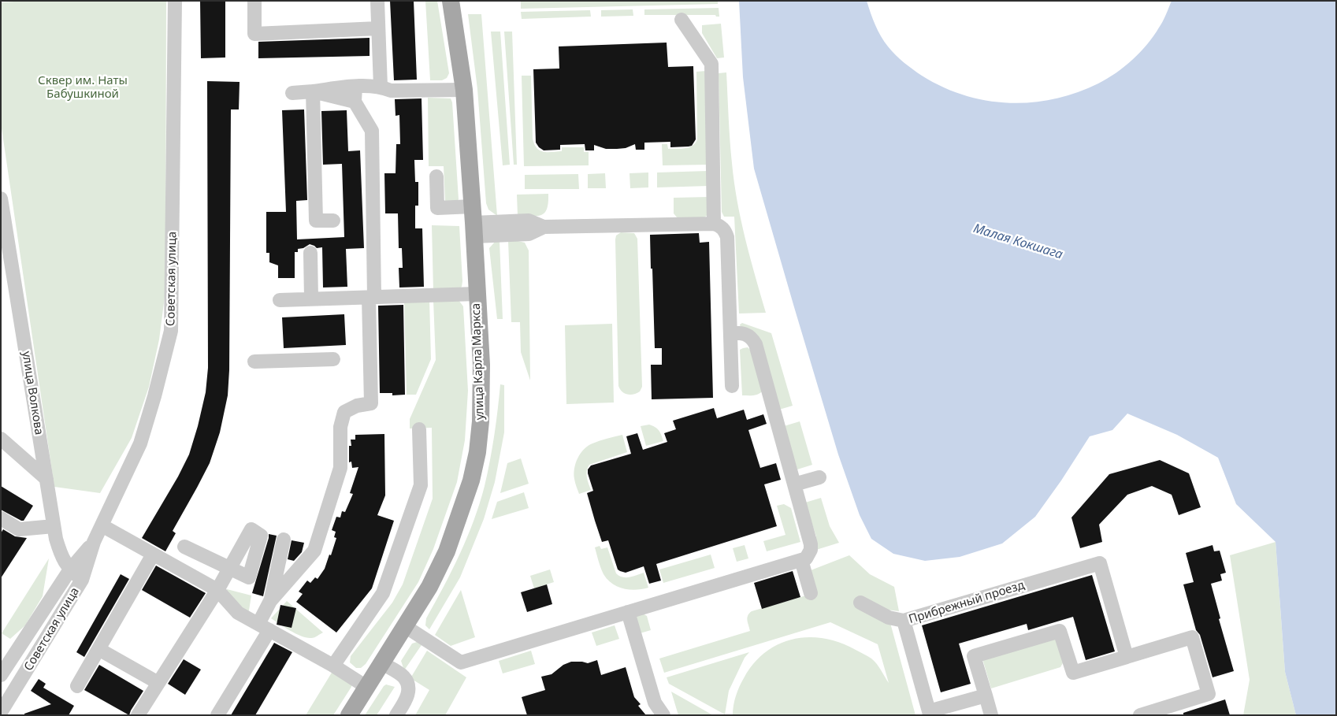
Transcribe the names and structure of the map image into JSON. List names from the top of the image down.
{
  "streets": {
    "main road": ["улица Карла Маркса"],
    "street": ["Советская улица", "улица Волкова", "Прибрежный проезд"]
  },
  "crossings": [
    ["Советская улица", "улица Волкова"]
  ],
  "water": ["Малая Кокшага"],
  "parks": ["Сквер им. Наты Бабушкиной"]
}
